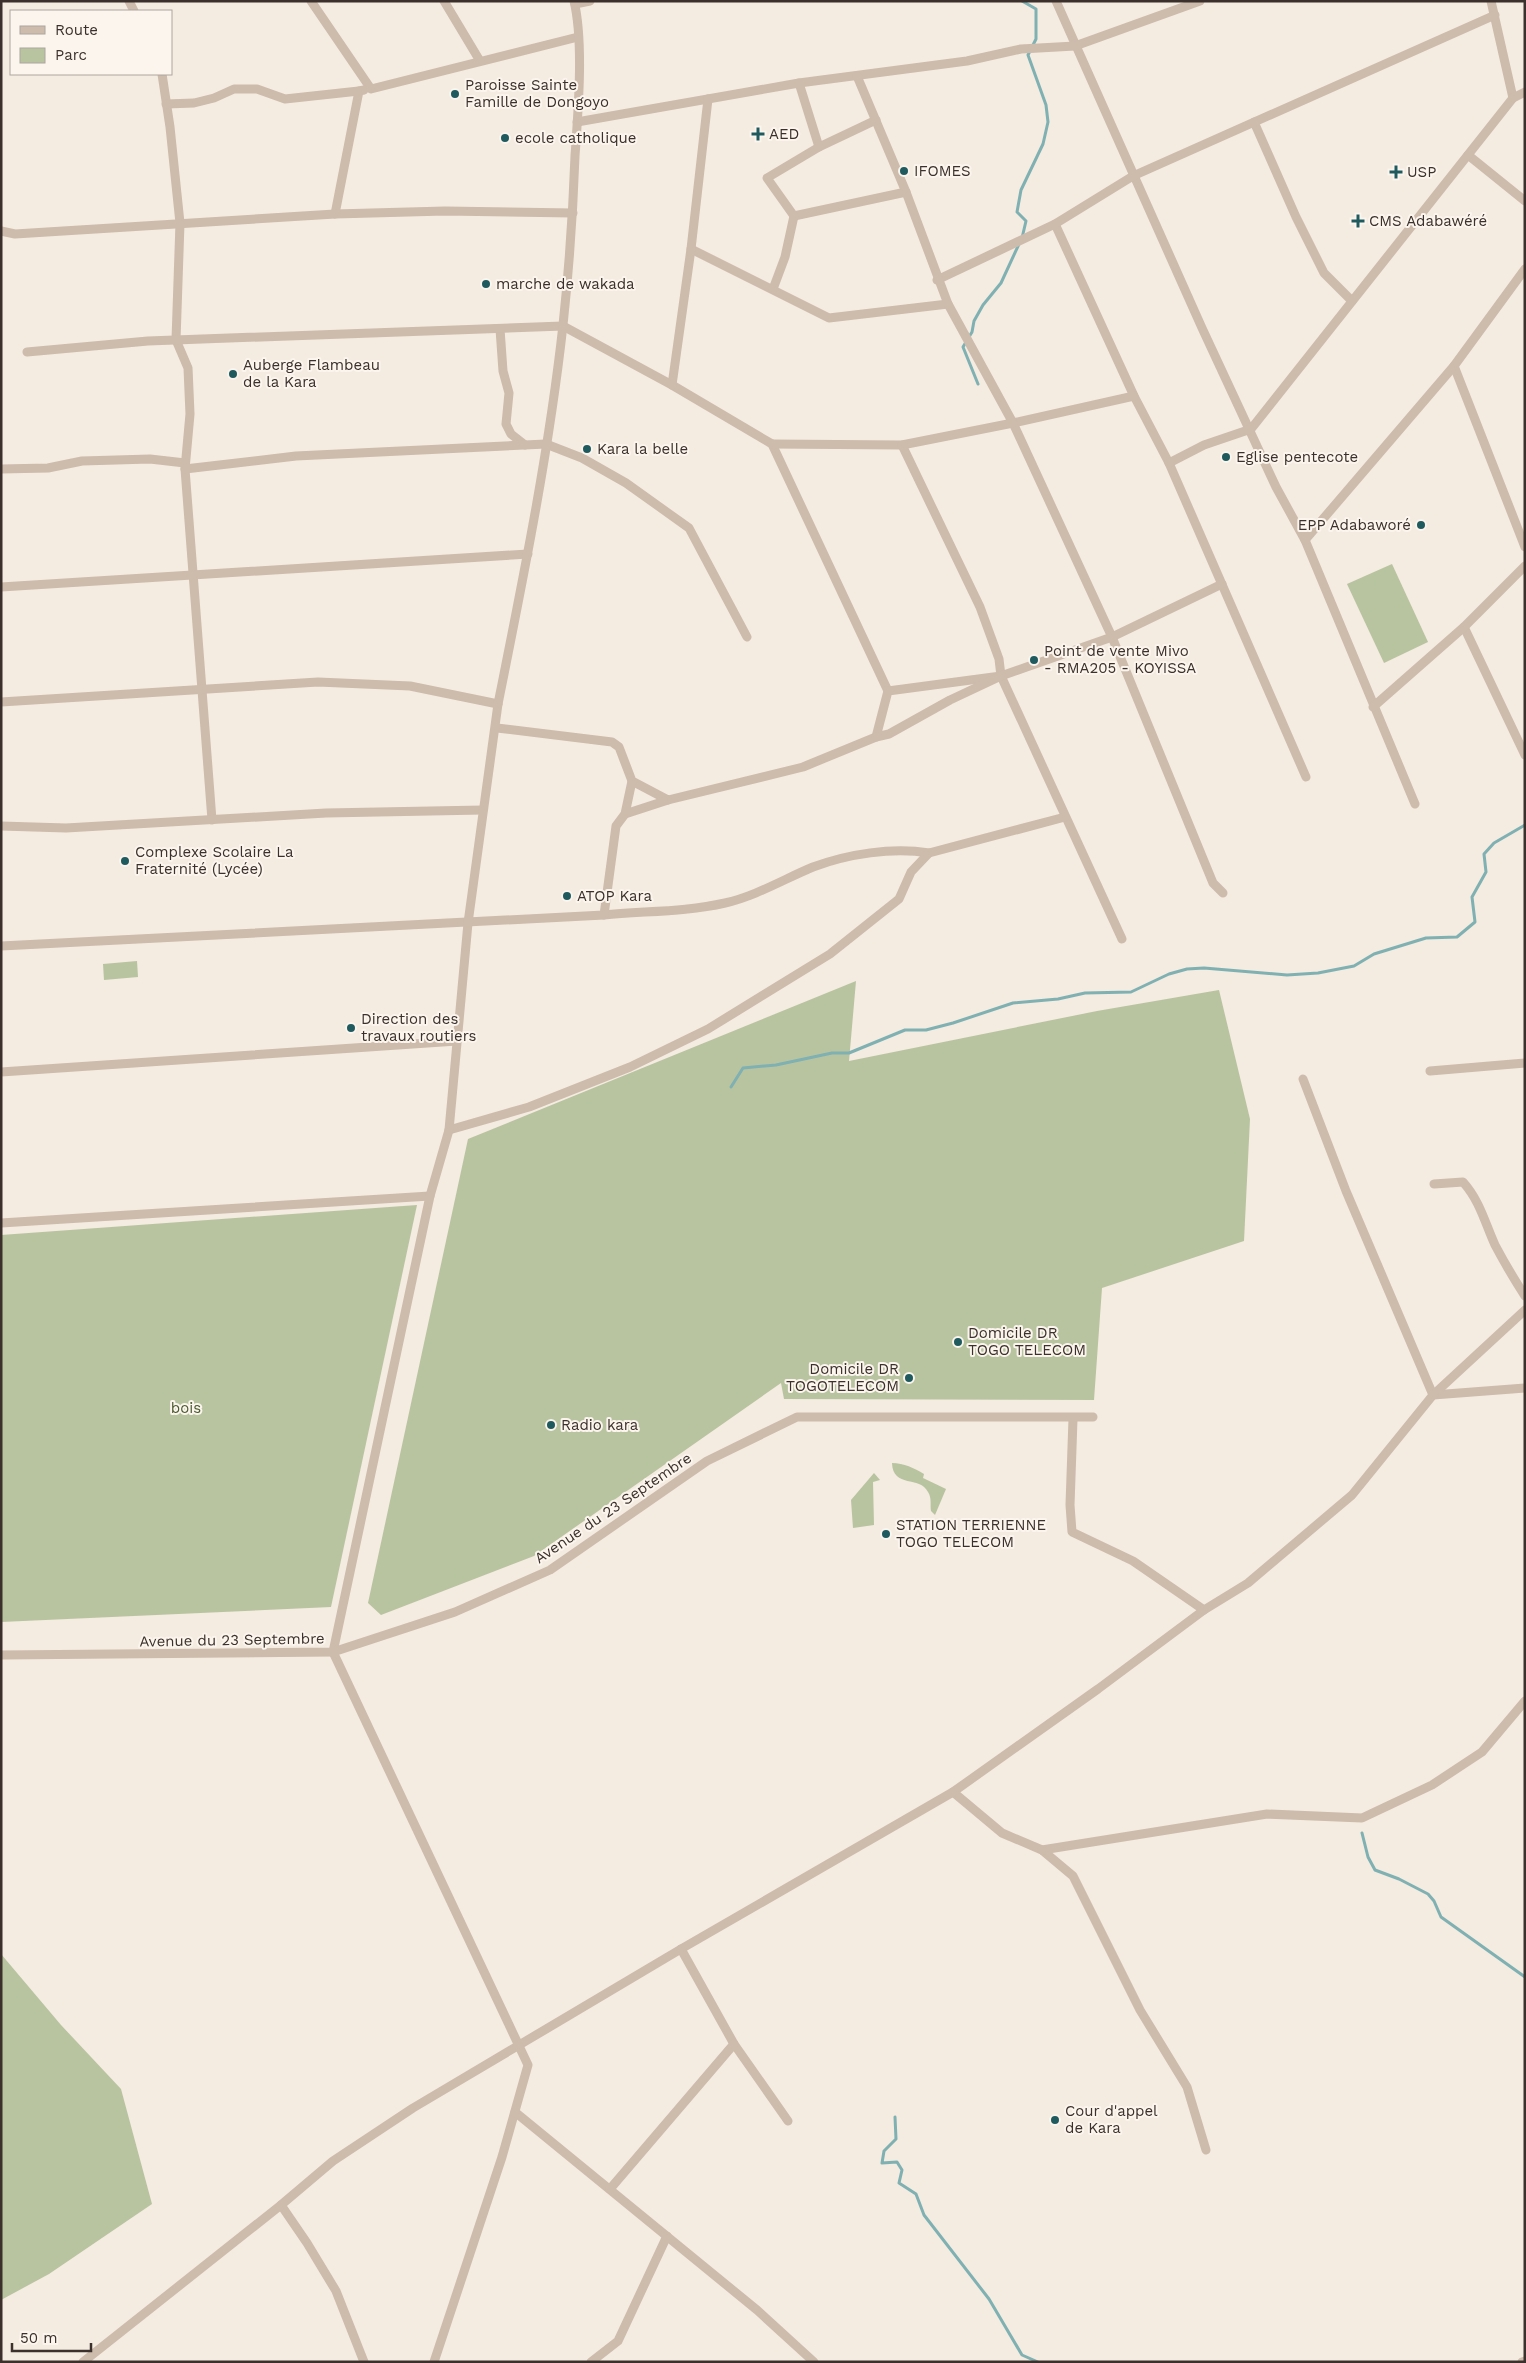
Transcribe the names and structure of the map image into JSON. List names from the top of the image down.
{
  "streets": {
    "street": ["Avenue du 23 Septembre"]
  },
  "parks": ["bois"],
  "places": {
    "other": [
      "Paroisse Sainte Famille de Dongoyo",
      "ecole catholique",
      "IFOMES",
      "marche de wakada",
      "Auberge Flambeau de la Kara",
      "Kara la belle",
      "Eglise pentecote",
      "EPP Adabaworé",
      "Point de vente Mivo - RMA205 - KOYISSA",
      "Complexe Scolaire La Fraternité (Lycée)",
      "ATOP Kara",
      "Direction des travaux routiers",
      "Domicile DR TOGO TELECOM",
      "Domicile DR TOGOTELECOM",
      "Radio kara",
      "STATION TERRIENNE TOGO TELECOM",
      "Cour d'appel de Kara"
    ],
    "health": ["AED", "USP", "CMS Adabawéré"]
  },
  "legend": ["Route", "Parc"],
  "scale_bar": "50 m"
}
